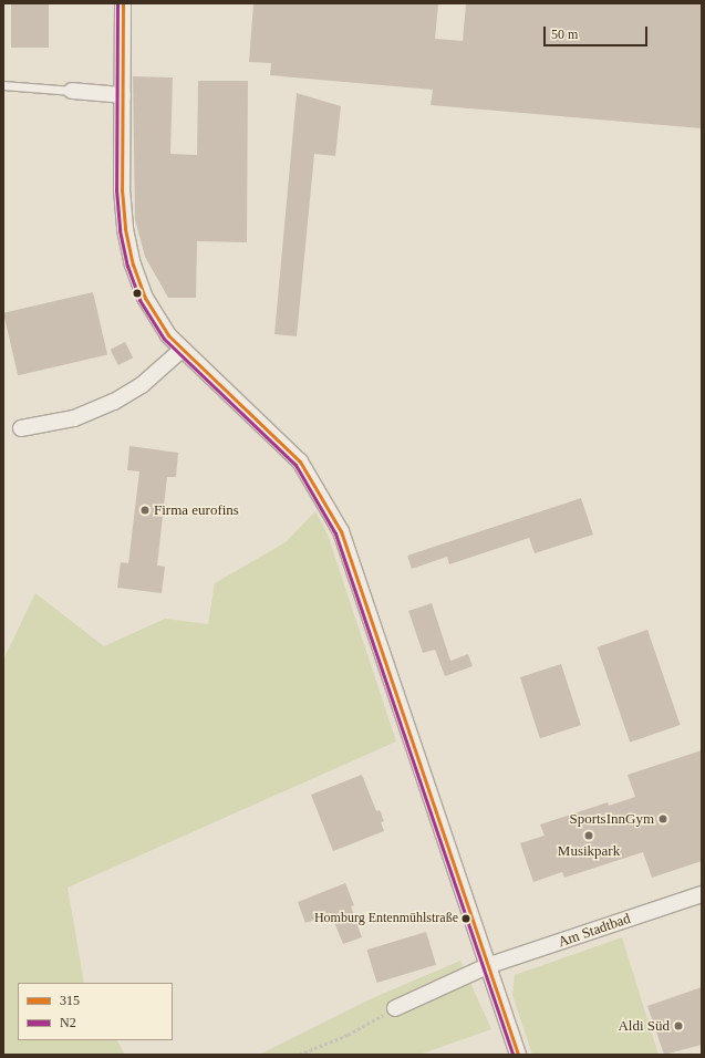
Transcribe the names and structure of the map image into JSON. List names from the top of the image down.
{
  "streets": {
    "street": ["Am Stadtbad"]
  },
  "places": [
    "Firma eurofins",
    "SportsInnGym",
    "Musikpark",
    "Homburg Entenmühlstraße",
    "Aldi Süd"
  ],
  "lines": ["transit line 315", "transit line N2"],
  "legend": ["315", "N2"],
  "scale_bar": "50 m"
}
